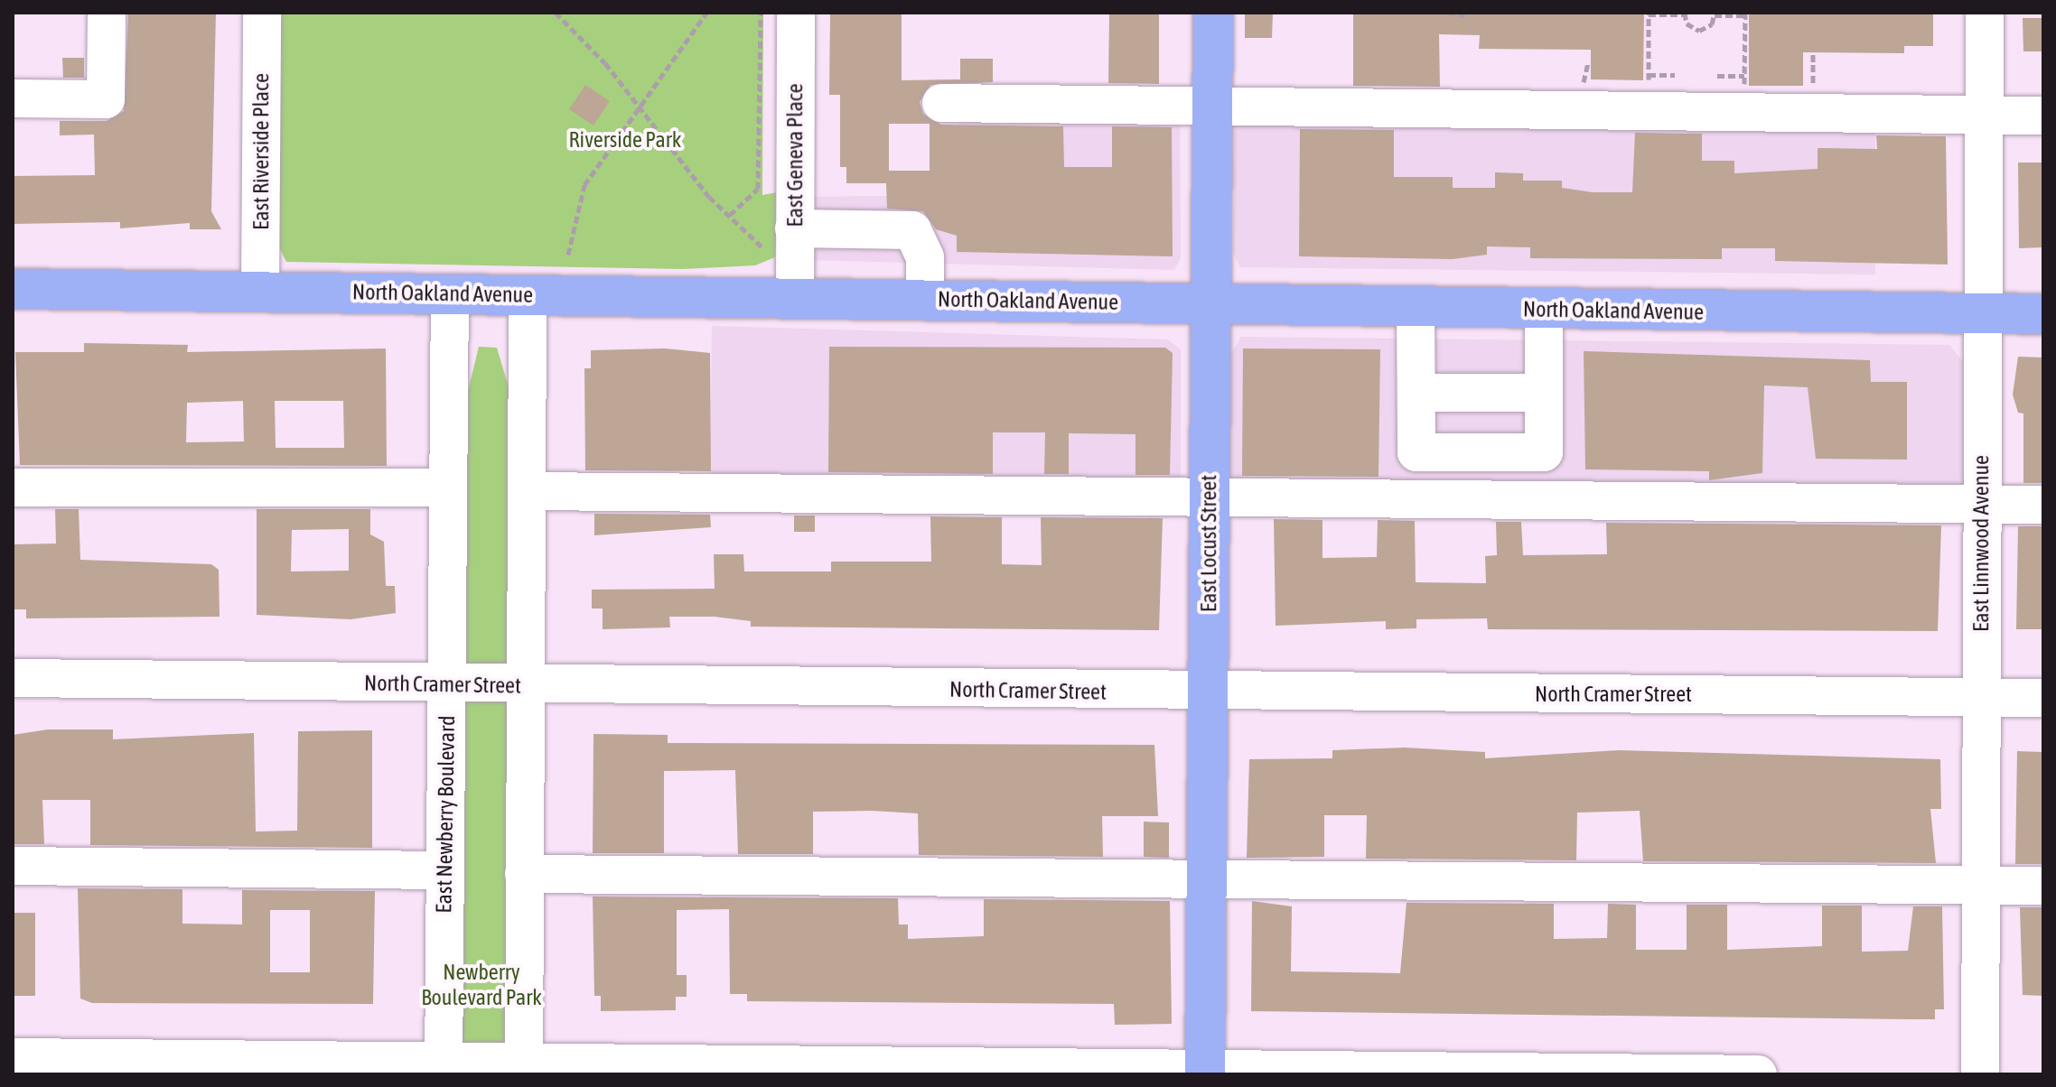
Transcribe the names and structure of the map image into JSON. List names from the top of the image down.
{
  "streets": {
    "main road": ["North Oakland Avenue", "East Locust Street"],
    "street": [
      "East Riverside Place",
      "East Geneva Place",
      "East Linnwood Avenue",
      "North Cramer Street",
      "East Newberry Boulevard"
    ]
  },
  "crossings": [
    ["East Riverside Place", "North Oakland Avenue"],
    ["East Geneva Place", "North Oakland Avenue"],
    ["North Oakland Avenue", "East Locust Street"],
    ["North Oakland Avenue", "East Linnwood Avenue"],
    ["North Oakland Avenue", "East Newberry Boulevard"],
    ["East Locust Street", "North Cramer Street"],
    ["East Linnwood Avenue", "North Cramer Street"],
    ["North Cramer Street", "East Newberry Boulevard"]
  ],
  "parks": ["Riverside Park", "Newberry Boulevard Park"]
}
